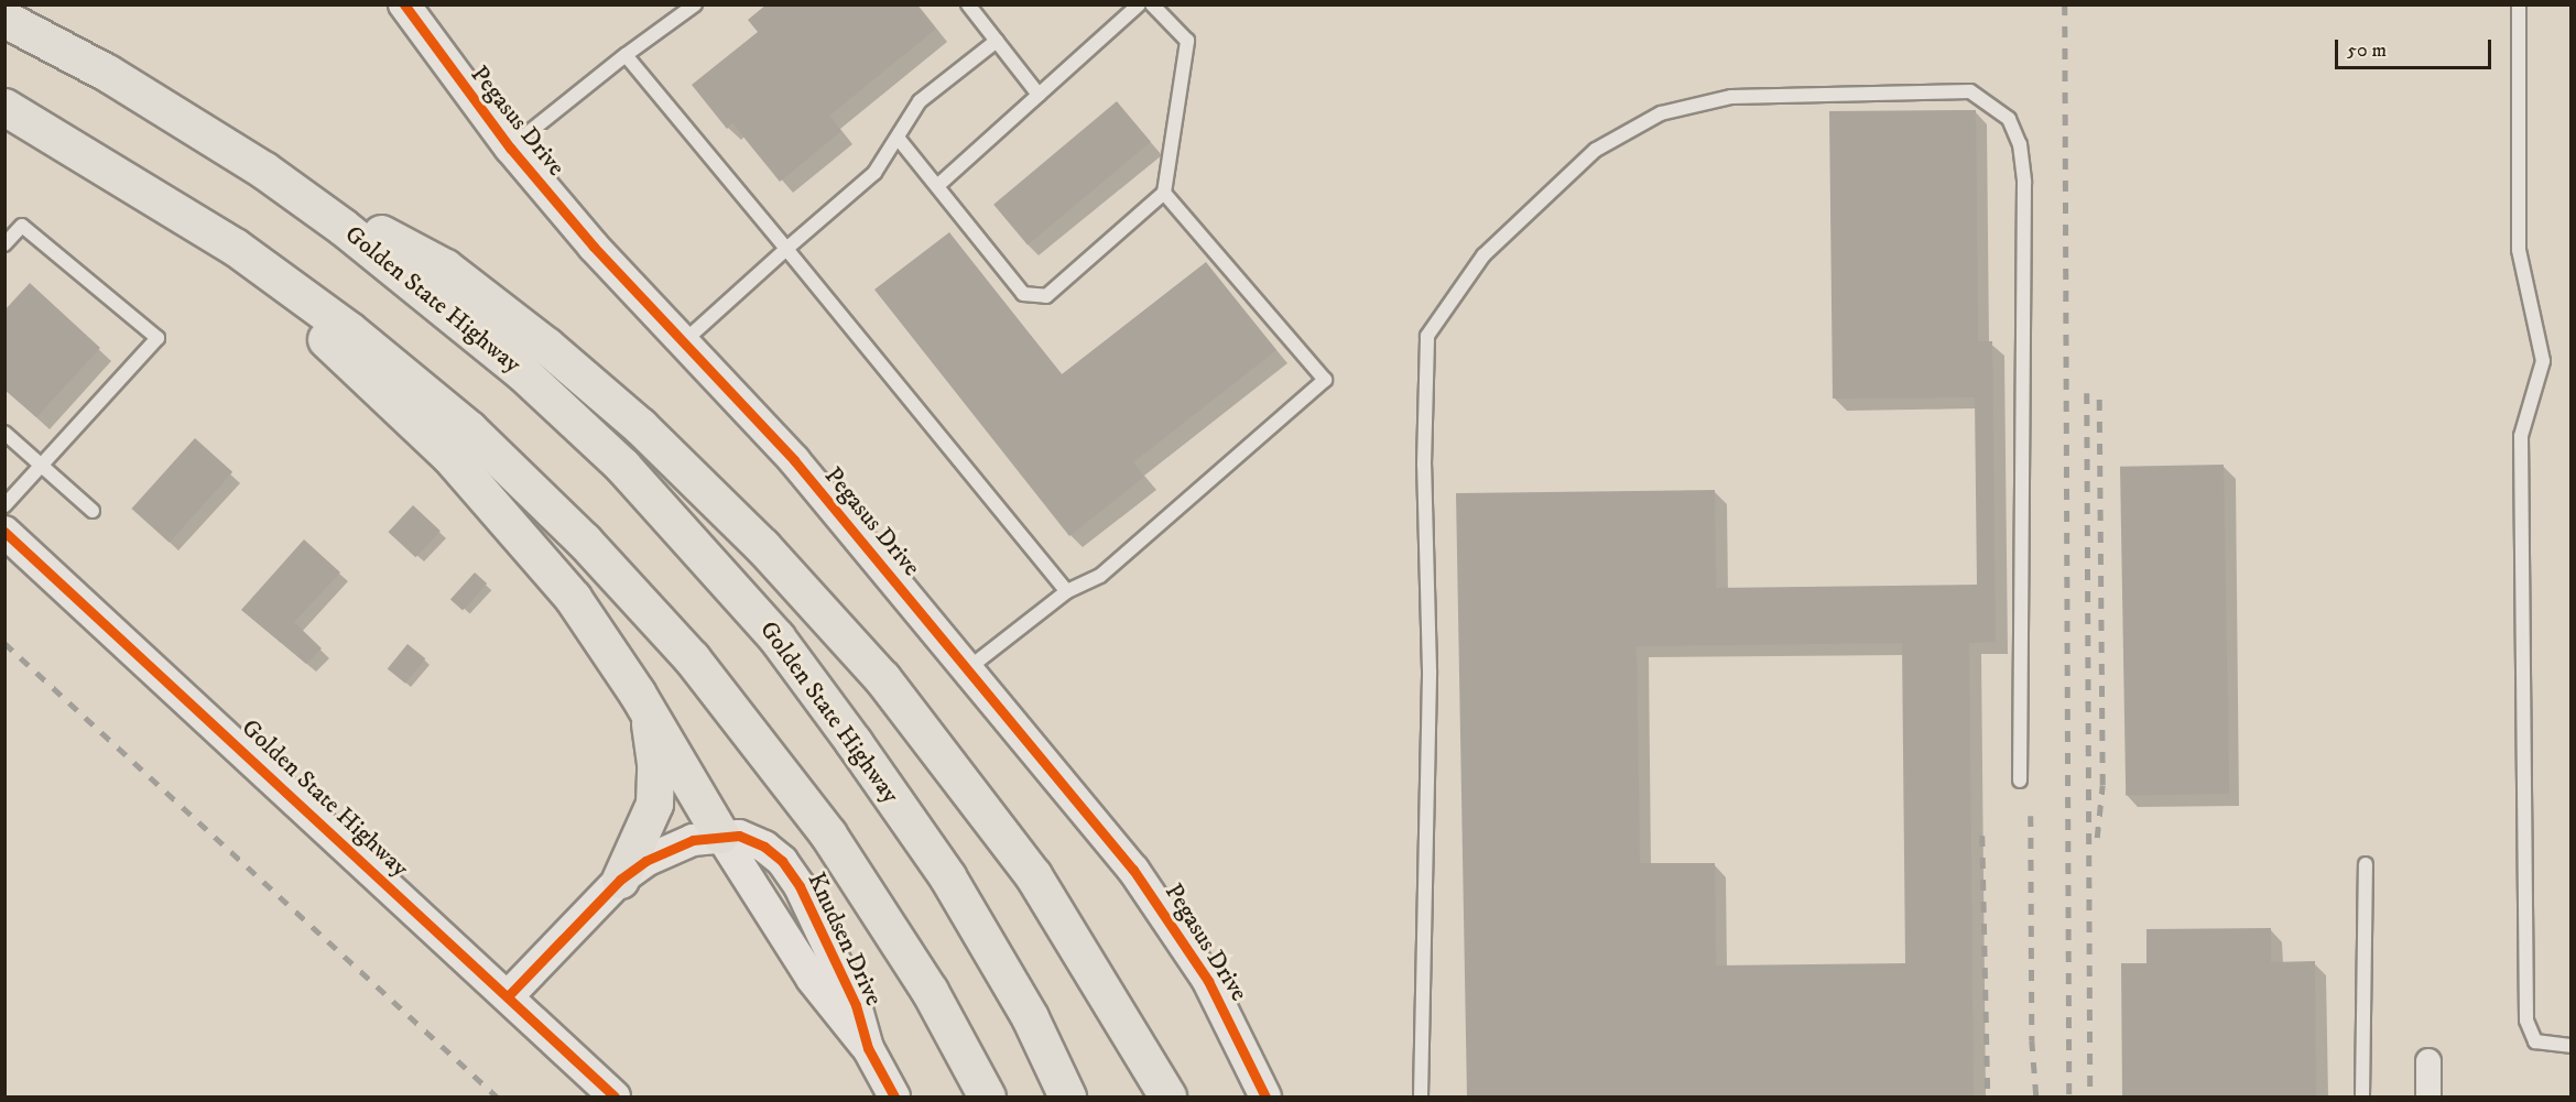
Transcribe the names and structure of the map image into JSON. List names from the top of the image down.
{
  "streets": {
    "highway": ["Golden State Highway"],
    "street": ["Pegasus Drive", "Knudsen Drive"]
  },
  "scale_bar": "50 m"
}
